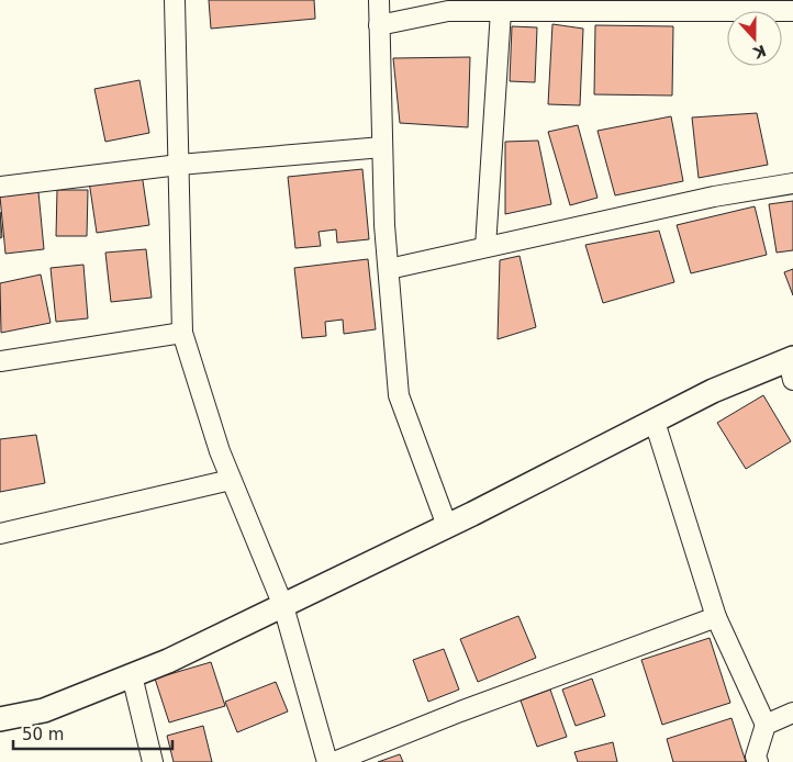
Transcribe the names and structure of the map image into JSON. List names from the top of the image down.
{
  "scale_bar": "50 m",
  "north": "bottom"
}
